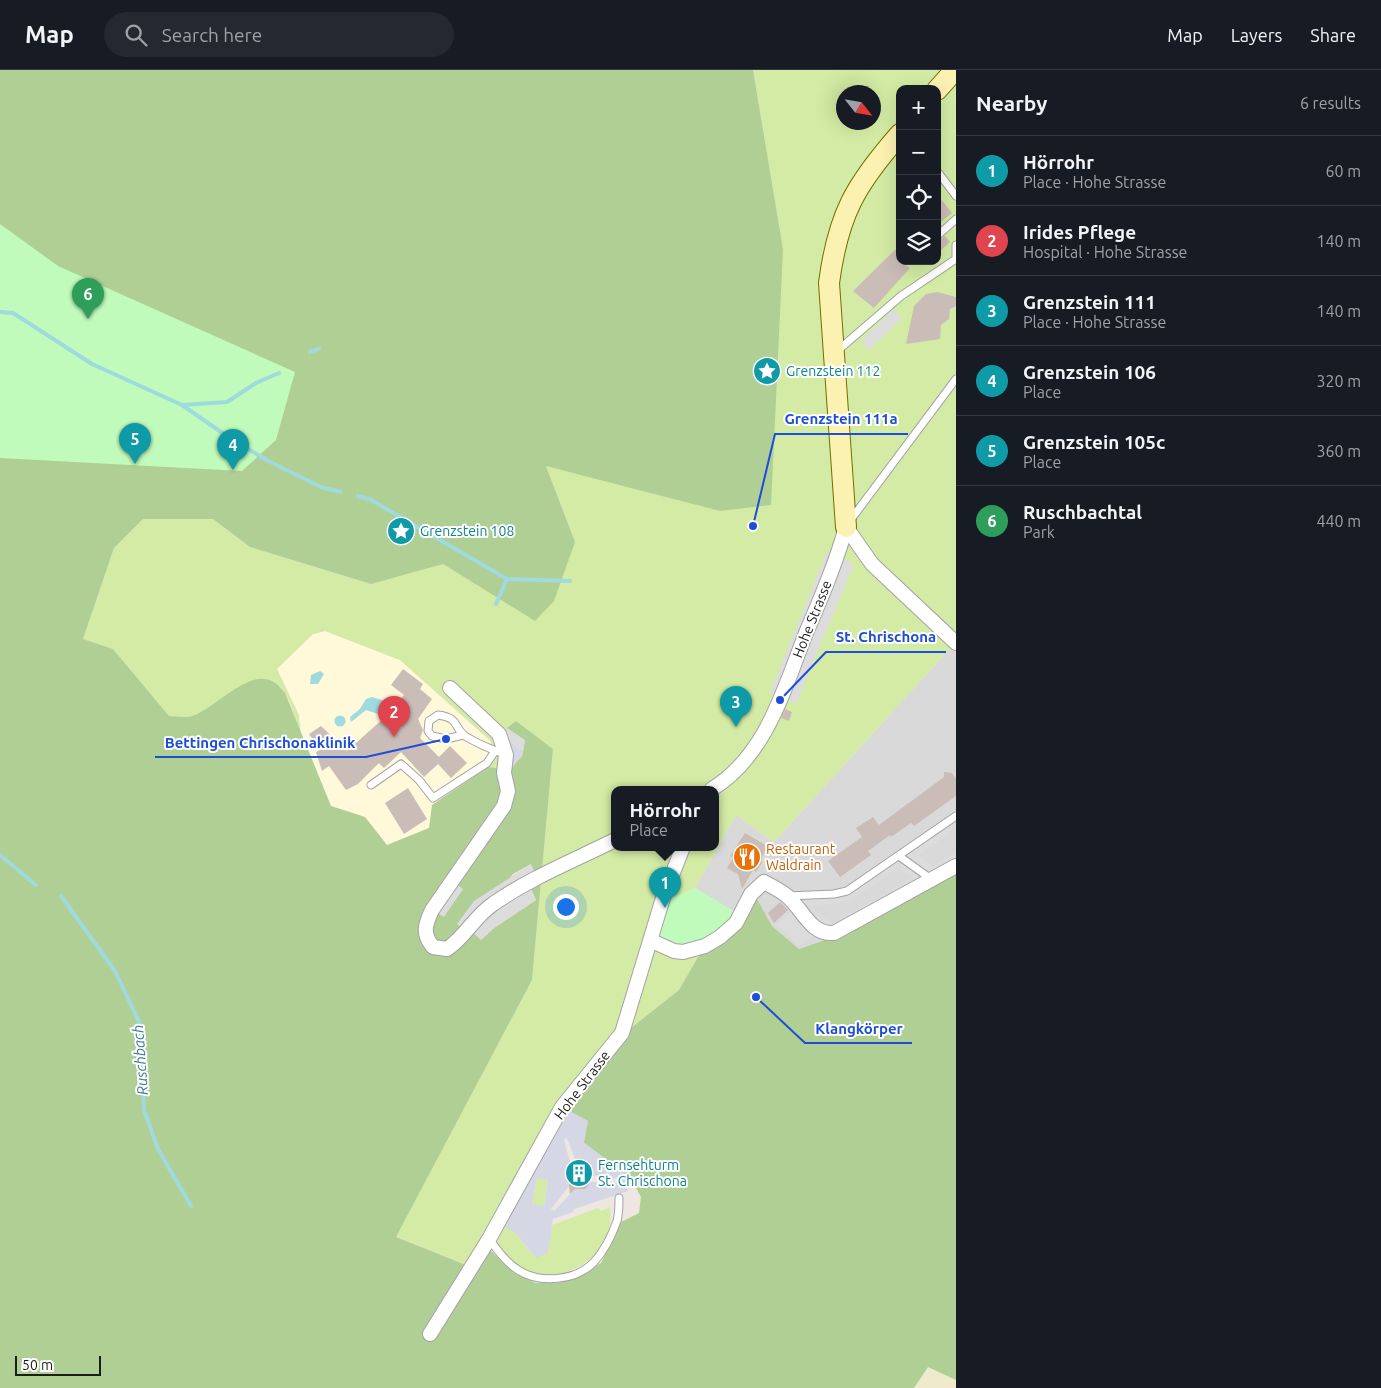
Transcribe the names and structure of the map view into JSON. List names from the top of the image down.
{
  "streets": {
    "street": ["Hohe Strasse"]
  },
  "water": ["Ruschbach"],
  "places": {
    "place": ["Grenzstein 112", "Grenzstein 108"],
    "other": [
      "Grenzstein 111a",
      "St. Chrischona",
      "Bettingen Chrischonaklinik",
      "Klangkörper"
    ],
    "restaurant": ["Restaurant Waldrain"],
    "building": ["Fernsehturm St. Chrischona"]
  },
  "scale_bar": "50 m",
  "north": "bottom right",
  "page": {
    "header": "Map",
    "search": "Search here",
    "nav": ["Map", "Layers", "Share"],
    "heading": ["Nearby", "6 results"],
    "map_buttons": ["+", "−"],
    "list": [
      {
        "mark": "1",
        "name": "Hörrohr",
        "note": "Place · Hohe Strasse",
        "value": "60 m"
      },
      {
        "mark": "2",
        "name": "Irides Pflege",
        "note": "Hospital · Hohe Strasse",
        "value": "140 m"
      },
      {
        "mark": "3",
        "name": "Grenzstein 111",
        "note": "Place · Hohe Strasse",
        "value": "140 m"
      },
      {
        "mark": "4",
        "name": "Grenzstein 106",
        "note": "Place",
        "value": "320 m"
      },
      {
        "mark": "5",
        "name": "Grenzstein 105c",
        "note": "Place",
        "value": "360 m"
      },
      {
        "mark": "6",
        "name": "Ruschbachtal",
        "note": "Park",
        "value": "440 m"
      }
    ],
    "pins": [
      "6",
      "5",
      "4",
      "3",
      "2",
      "1"
    ],
    "popup": ["Hörrohr", "Place"],
    "scale": "50 m"
  }
}
